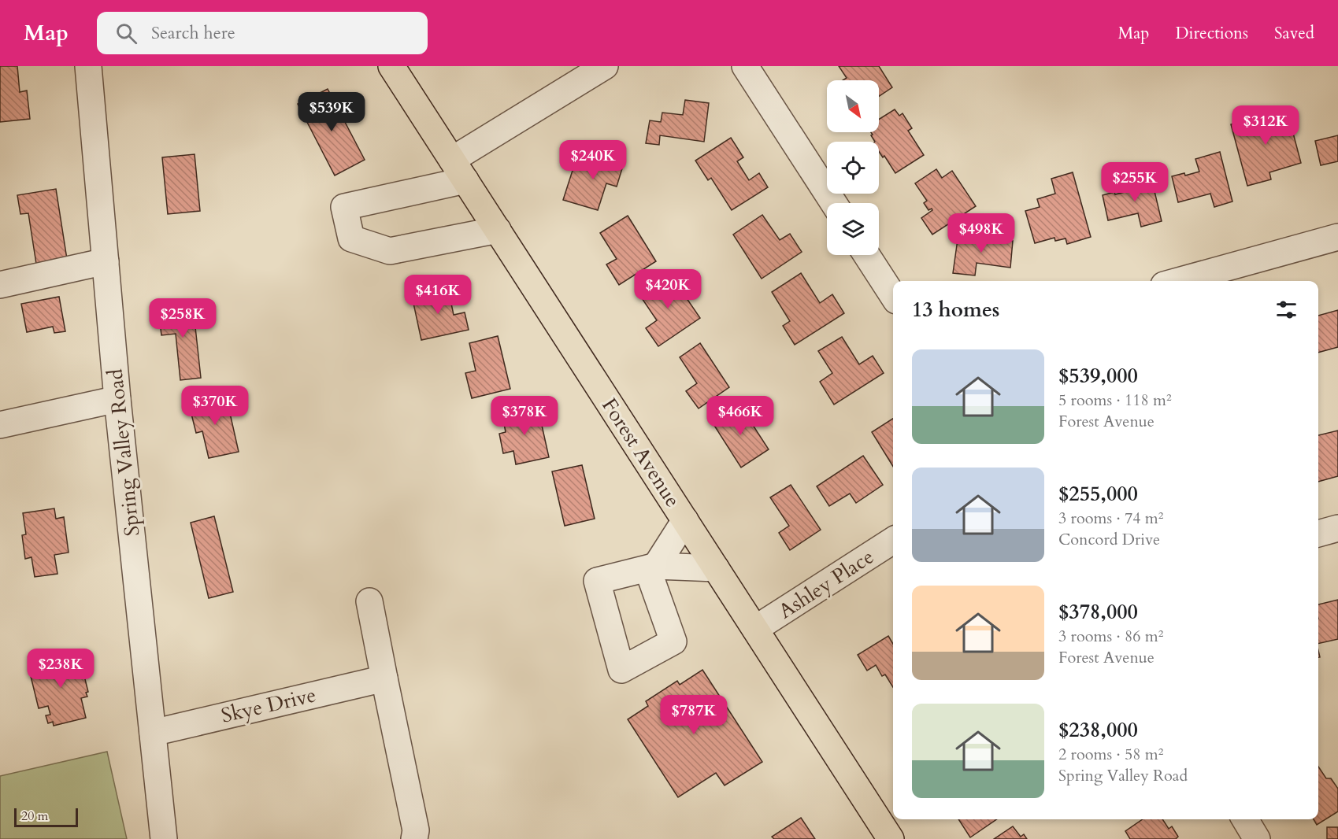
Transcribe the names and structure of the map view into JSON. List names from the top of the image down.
{
  "streets": {
    "main road": ["Forest Avenue"],
    "street": ["Spring Valley Road", "Ashley Place", "Skye Drive"]
  },
  "crossings": [
    ["Spring Valley Road", "Skye Drive"],
    ["Forest Avenue", "Ashley Place"]
  ],
  "scale_bar": "20 m",
  "north": "bottom right",
  "page": {
    "header": "Map",
    "search": "Search here",
    "nav": ["Map", "Directions", "Saved"],
    "price": [
      "$539K",
      "$312K",
      "$240K",
      "$255K",
      "$498K",
      "$420K",
      "$416K",
      "$258K",
      "$370K",
      "$378K",
      "$466K",
      "$238K",
      "$787K"
    ],
    "heading": "13 homes",
    "list": [
      {
        "name": "$539,000",
        "note": "5 rooms · 118 m² · Forest Avenue"
      },
      {
        "name": "$255,000",
        "note": "3 rooms · 74 m² · Concord Drive"
      },
      {
        "name": "$378,000",
        "note": "3 rooms · 86 m² · Forest Avenue"
      },
      {
        "name": "$238,000",
        "note": "2 rooms · 58 m² · Spring Valley Road"
      }
    ],
    "scale": "20 m"
  }
}
